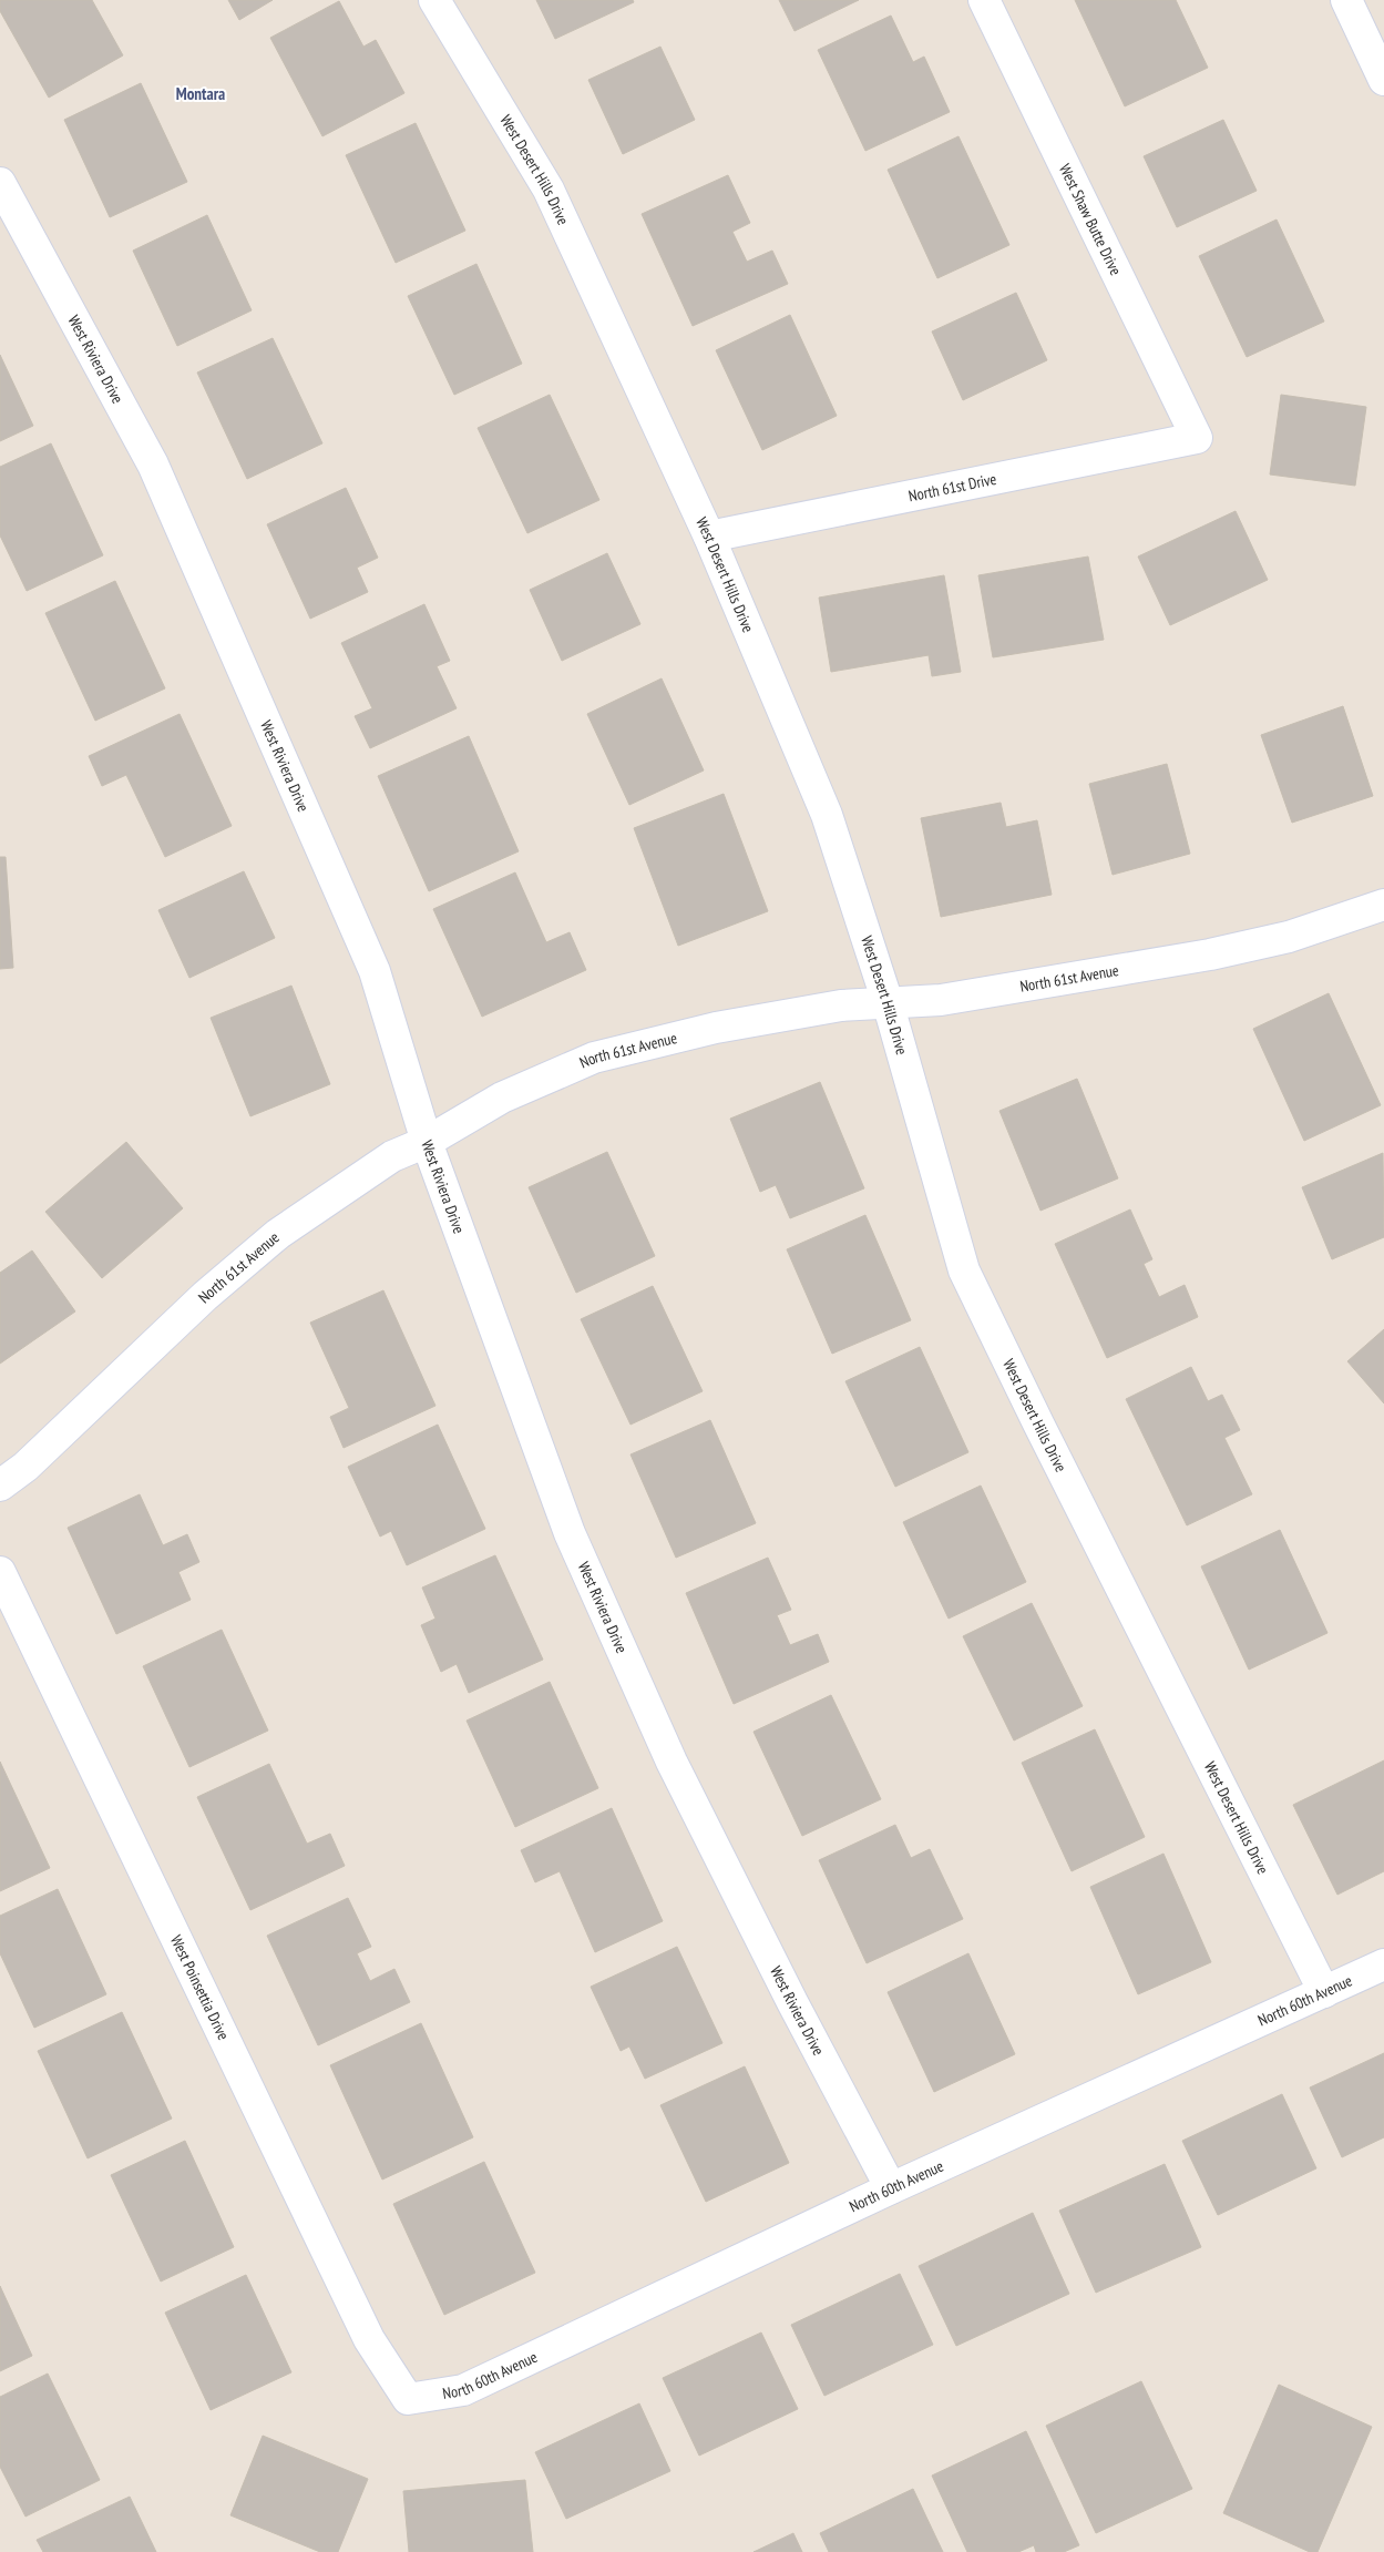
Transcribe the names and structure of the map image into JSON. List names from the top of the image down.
{
  "streets": {
    "street": [
      "West Desert Hills Drive",
      "West Shaw Butte Drive",
      "West Riviera Drive",
      "North 61st Drive",
      "North 61st Avenue",
      "West Poinsettia Drive",
      "North 60th Avenue"
    ]
  },
  "crossings": [
    ["West Desert Hills Drive", "North 61st Drive"],
    ["West Desert Hills Drive", "North 61st Avenue"],
    ["West Desert Hills Drive", "North 60th Avenue"],
    ["West Shaw Butte Drive", "North 61st Drive"],
    ["West Riviera Drive", "North 61st Avenue"],
    ["West Riviera Drive", "North 60th Avenue"],
    ["West Poinsettia Drive", "North 60th Avenue"]
  ],
  "districts": ["Montara"]
}
